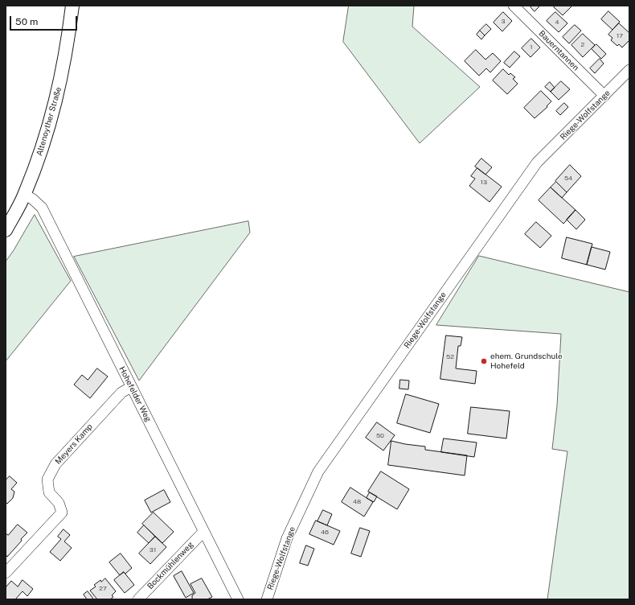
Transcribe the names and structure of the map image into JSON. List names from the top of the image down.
{
  "streets": {
    "main road": ["Altenoyther Straße"],
    "street": [
      "Bauerntannen",
      "Riege-Wolfstange",
      "Hohefelder Weg",
      "Meyers Kamp",
      "Bockmühlenweg"
    ]
  },
  "crossings": [
    ["Bauerntannen", "Riege-Wolfstange"],
    ["Altenoyther Straße", "Hohefelder Weg"],
    ["Hohefelder Weg", "Meyers Kamp"],
    ["Hohefelder Weg", "Bockmühlenweg"]
  ],
  "places": ["ehem. Grundschule Hohefeld"],
  "house_numbers": [
    "3",
    "4",
    "17",
    "2",
    "1",
    "54",
    "13",
    "52",
    "50",
    "48",
    "46",
    "31",
    "27"
  ],
  "scale_bar": "50 m"
}
